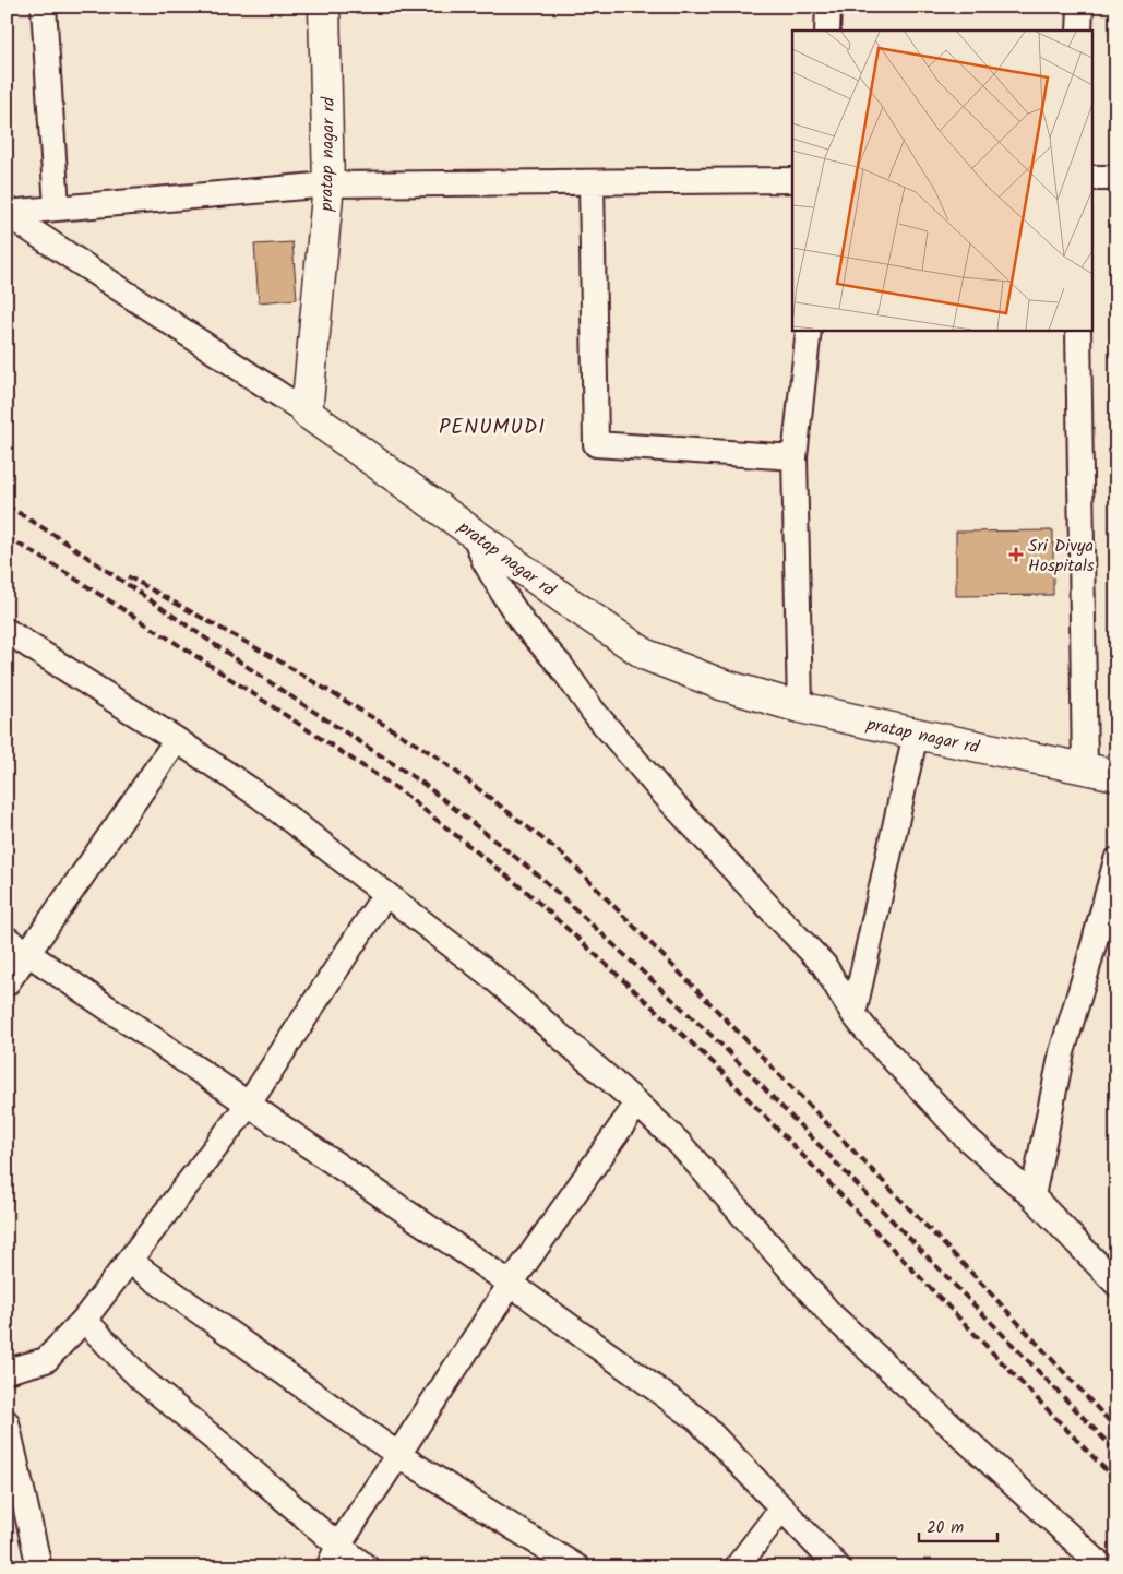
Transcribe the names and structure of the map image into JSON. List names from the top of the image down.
{
  "streets": {
    "street": ["pratap nagar rd"]
  },
  "districts": ["PENUMUDI"],
  "places": {
    "health": ["Sri Divya Hospitals"]
  },
  "scale_bar": "20 m"
}
